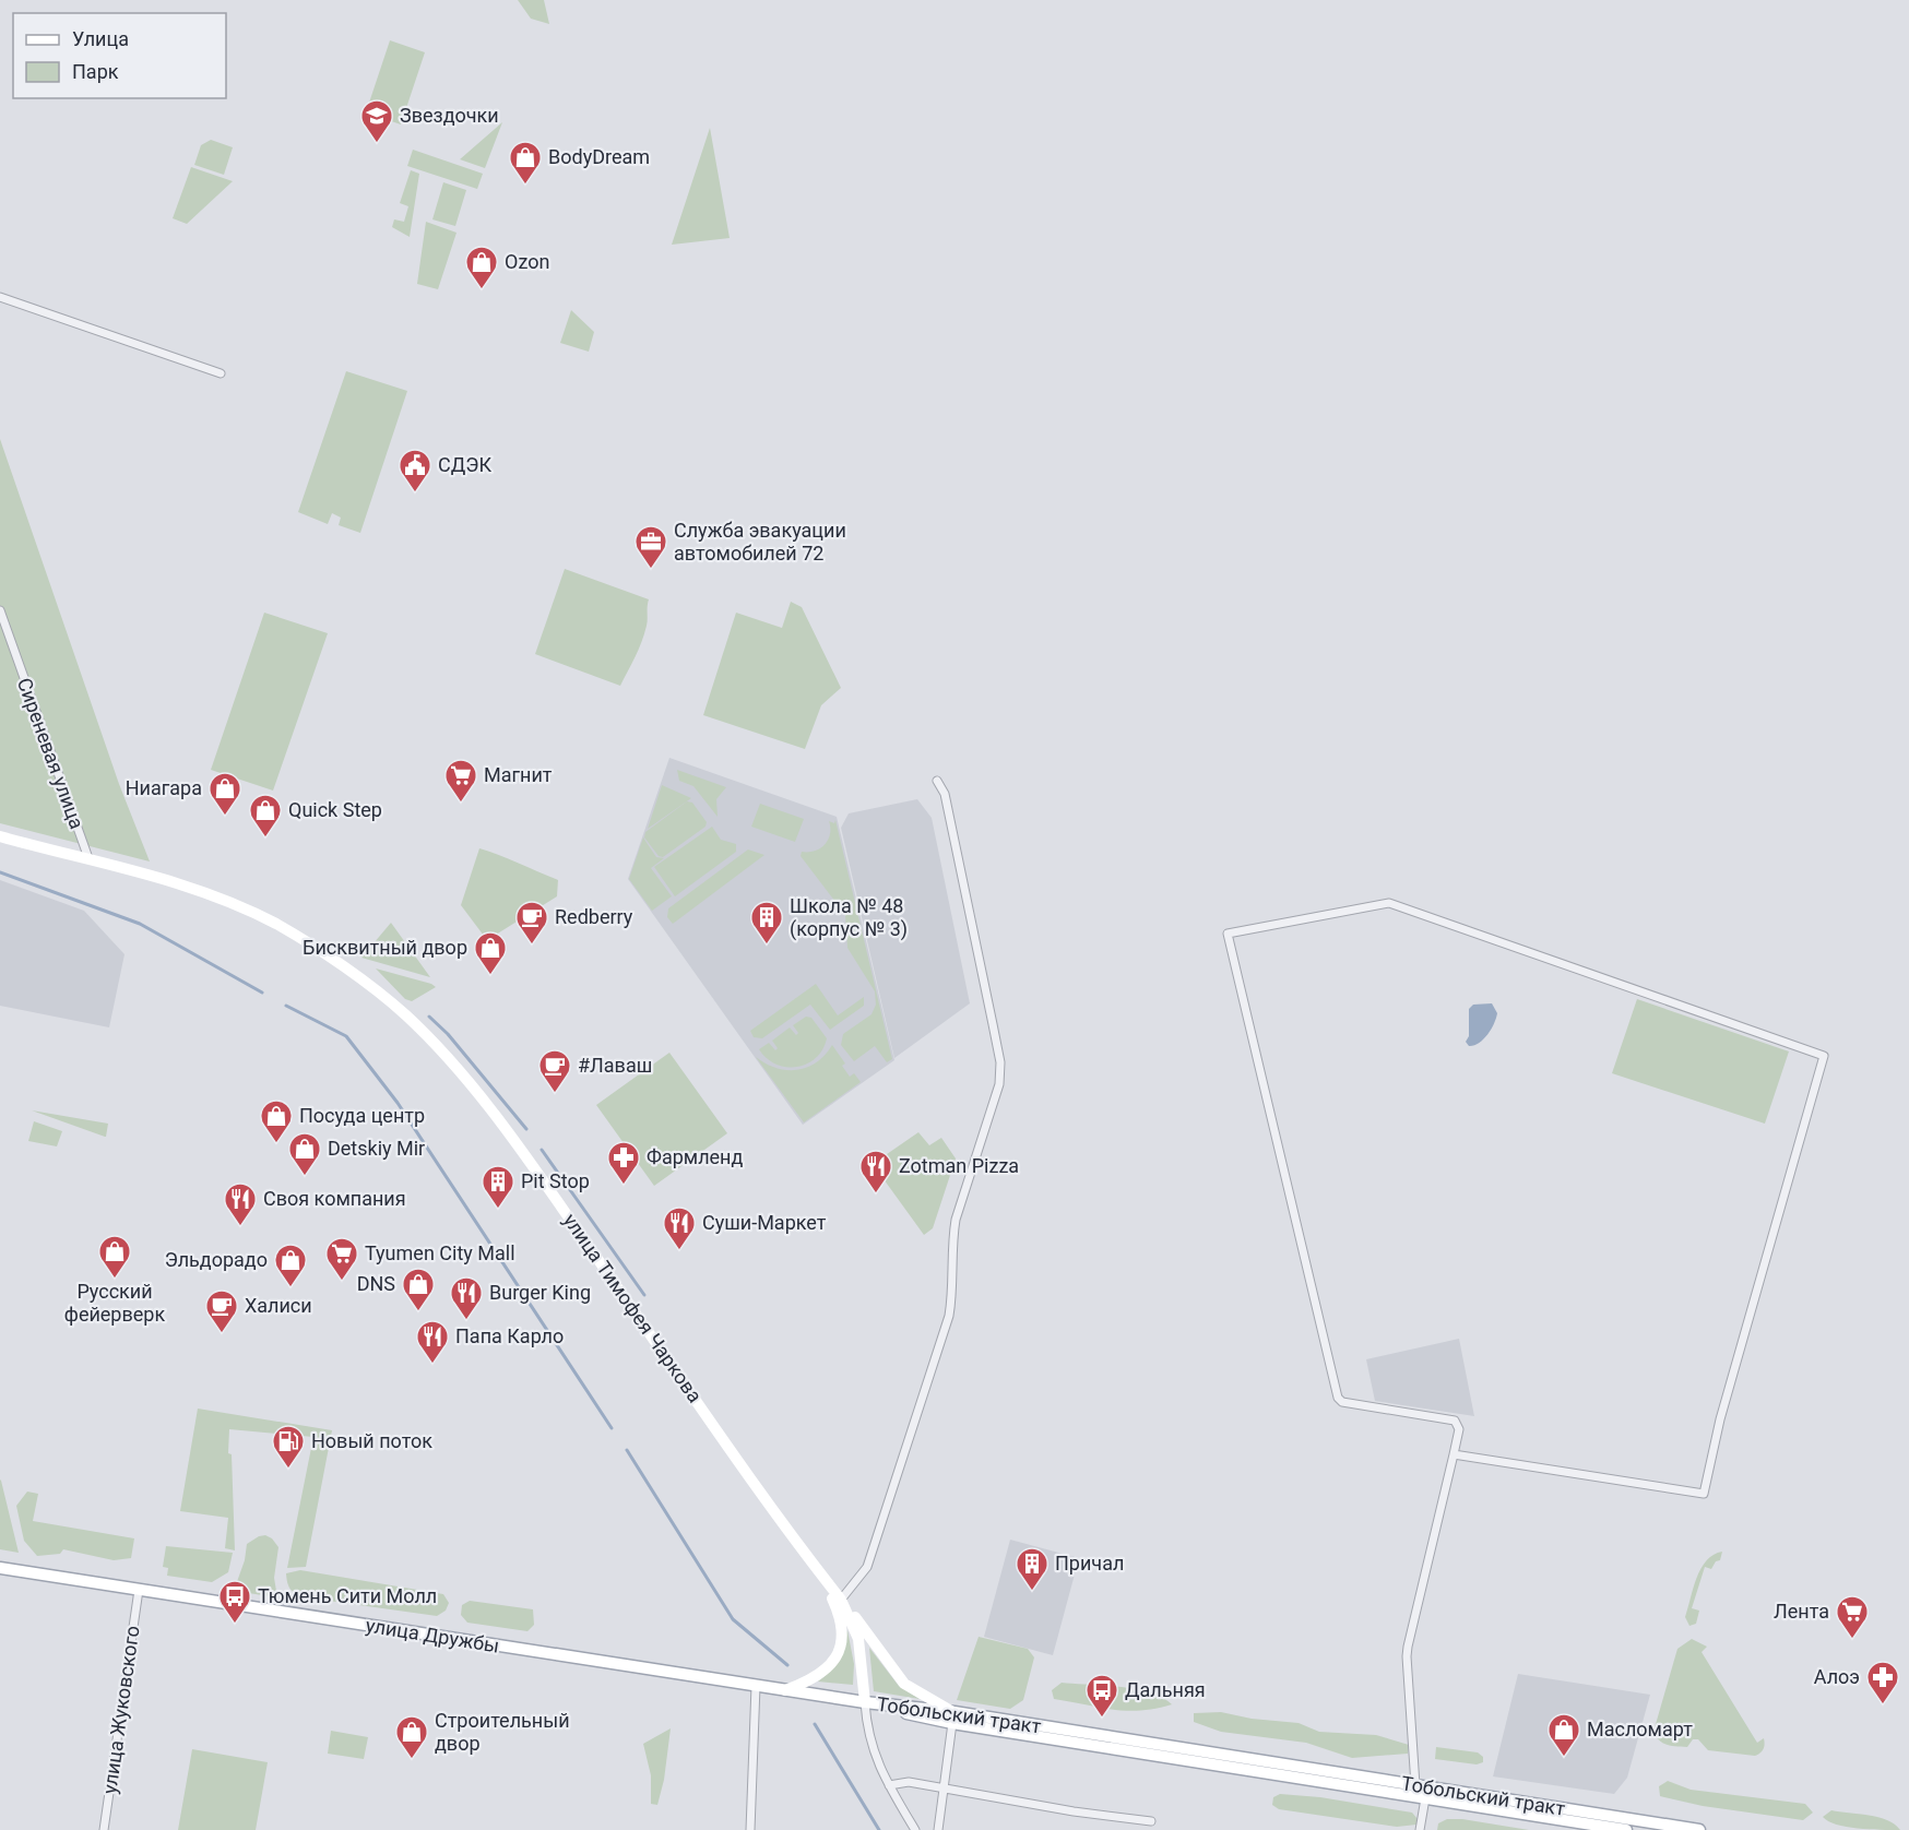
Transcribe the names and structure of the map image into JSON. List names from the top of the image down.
{
  "streets": {
    "main road": ["улица Тимофея Чаркова", "улица Дружбы", "Тобольский тракт"],
    "street": ["Сиреневая улица", "улица Жуковского"]
  },
  "crossings": [
    ["Сиреневая улица", "улица Тимофея Чаркова"],
    ["улица Тимофея Чаркова", "улица Дружбы"],
    ["улица Тимофея Чаркова", "Тобольский тракт"],
    ["улица Дружбы", "улица Жуковского"],
    ["улица Дружбы", "Тобольский тракт"]
  ],
  "places": {
    "school or university": ["Звездочки"],
    "shop": [
      "BodyDream",
      "Ozon",
      "Ниагара",
      "Quick Step",
      "Бисквитный двор",
      "Посуда центр",
      "Detskiy Mir",
      "Русский фейерверк",
      "Эльдорадо",
      "DNS",
      "Масломарт",
      "Строительный двор"
    ],
    "public building": ["СДЭК"],
    "office": ["Служба эвакуации автомобилей 72"],
    "supermarket": ["Магнит", "Tyumen City Mall", "Лента"],
    "cafe": ["Redberry", "#Лаваш", "Халиси"],
    "building": ["Школа № 48 (корпус № 3)", "Pit Stop", "Причал"],
    "pharmacy": ["Фармленд", "Алоэ"],
    "restaurant": [
      "Zotman Pizza",
      "Своя компания",
      "Суши-Маркет",
      "Burger King",
      "Папа Карло"
    ],
    "fuel station": ["Новый поток"],
    "bus stop": ["Тюмень Сити Молл", "Дальняя"]
  },
  "legend": ["Улица", "Парк"]
}
